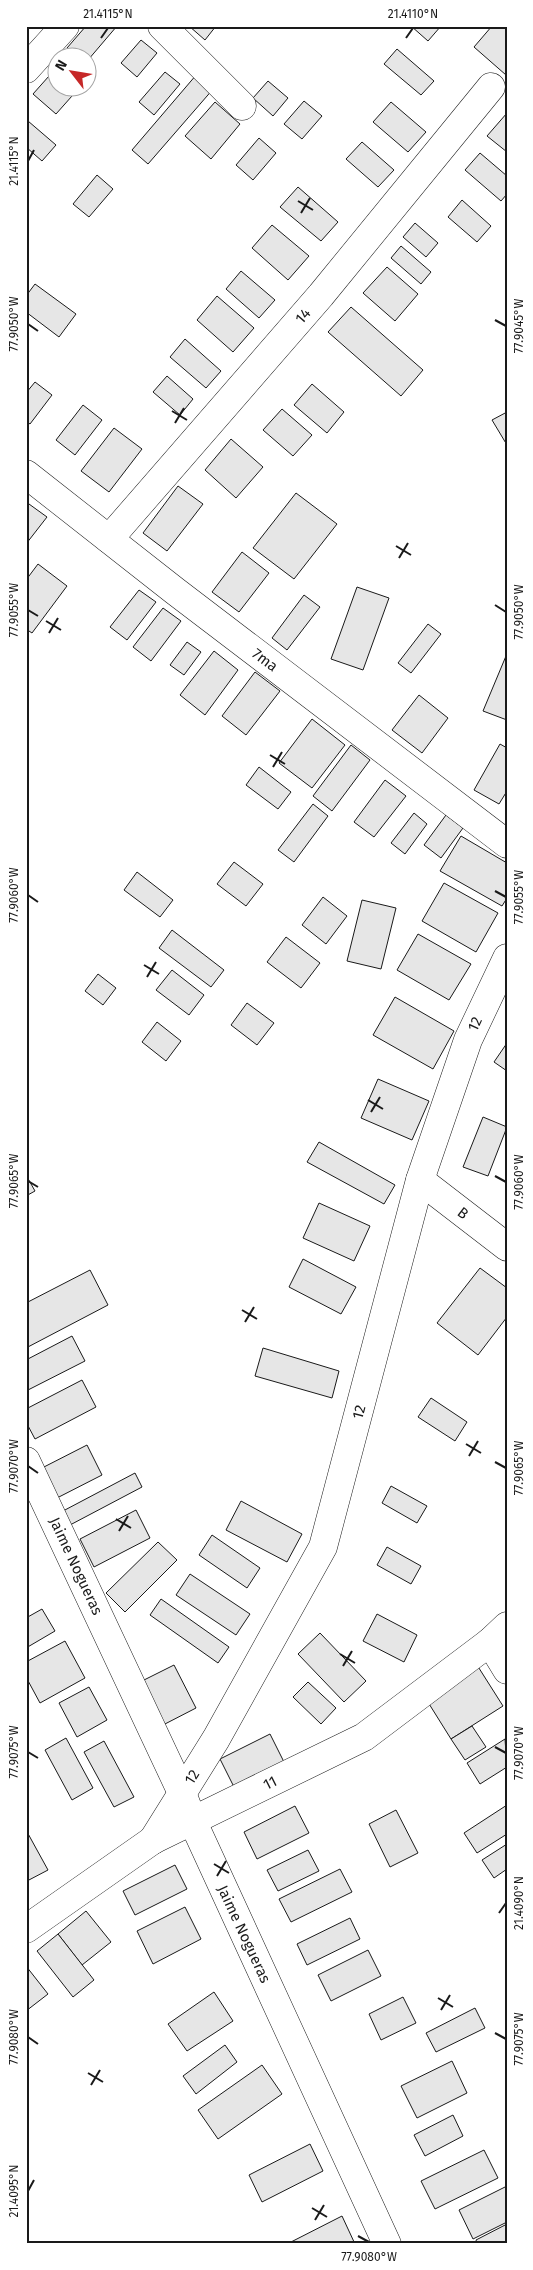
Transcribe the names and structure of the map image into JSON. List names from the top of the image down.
{
  "streets": {
    "street": [
      "14",
      "7ma",
      "12",
      "B",
      "Jaime Nogueras",
      "11"
    ]
  },
  "crossings": [
    ["14", "7ma"],
    ["12", "B"],
    ["12", "Jaime Nogueras"],
    ["12", "11"],
    ["Jaime Nogueras", "11"]
  ],
  "north": "top left",
  "coordinates": [
    "21.4115°N",
    "21.4110°N",
    "77.9050°W",
    "77.9045°W",
    "77.9055°W",
    "77.9060°W",
    "77.9065°W",
    "77.9070°W",
    "77.9075°W",
    "21.4090°N",
    "77.9080°W",
    "21.4095°N"
  ]
}
